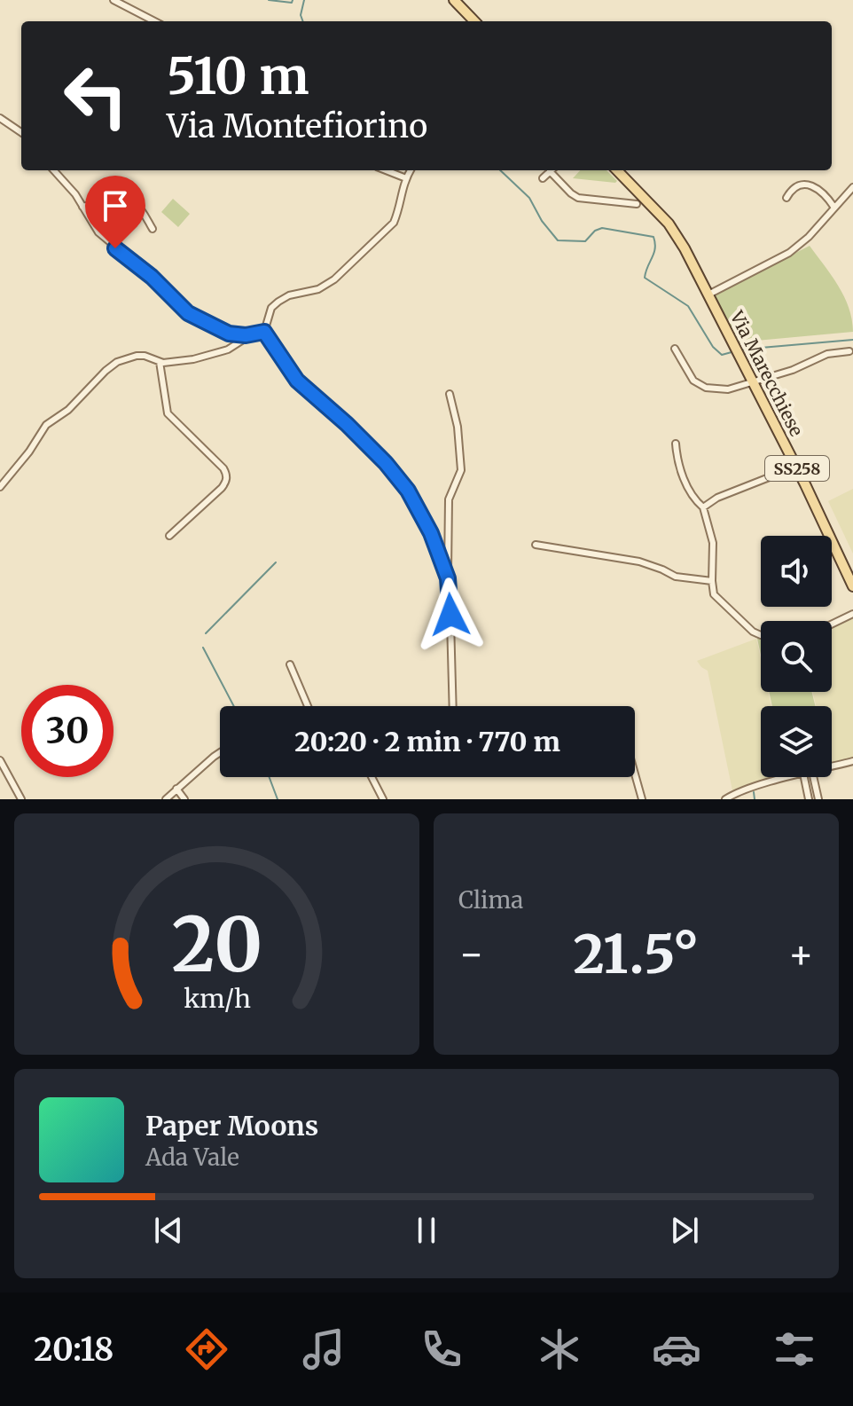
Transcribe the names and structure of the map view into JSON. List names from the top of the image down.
{
  "streets": {
    "main road": ["Via Marecchiese", "SS258"]
  },
  "page": {
    "turn": ["510 m", "Via Montefiorino"],
    "limit": "30",
    "trip": "20:20 · 2 min · 770 m",
    "tile": "Clima",
    "heat": ["−", "21.5°", "+"],
    "song": ["Paper Moons", "Ada Vale"],
    "tabs": "20:18",
    "gauge": ["20", "km/h"]
  }
}
